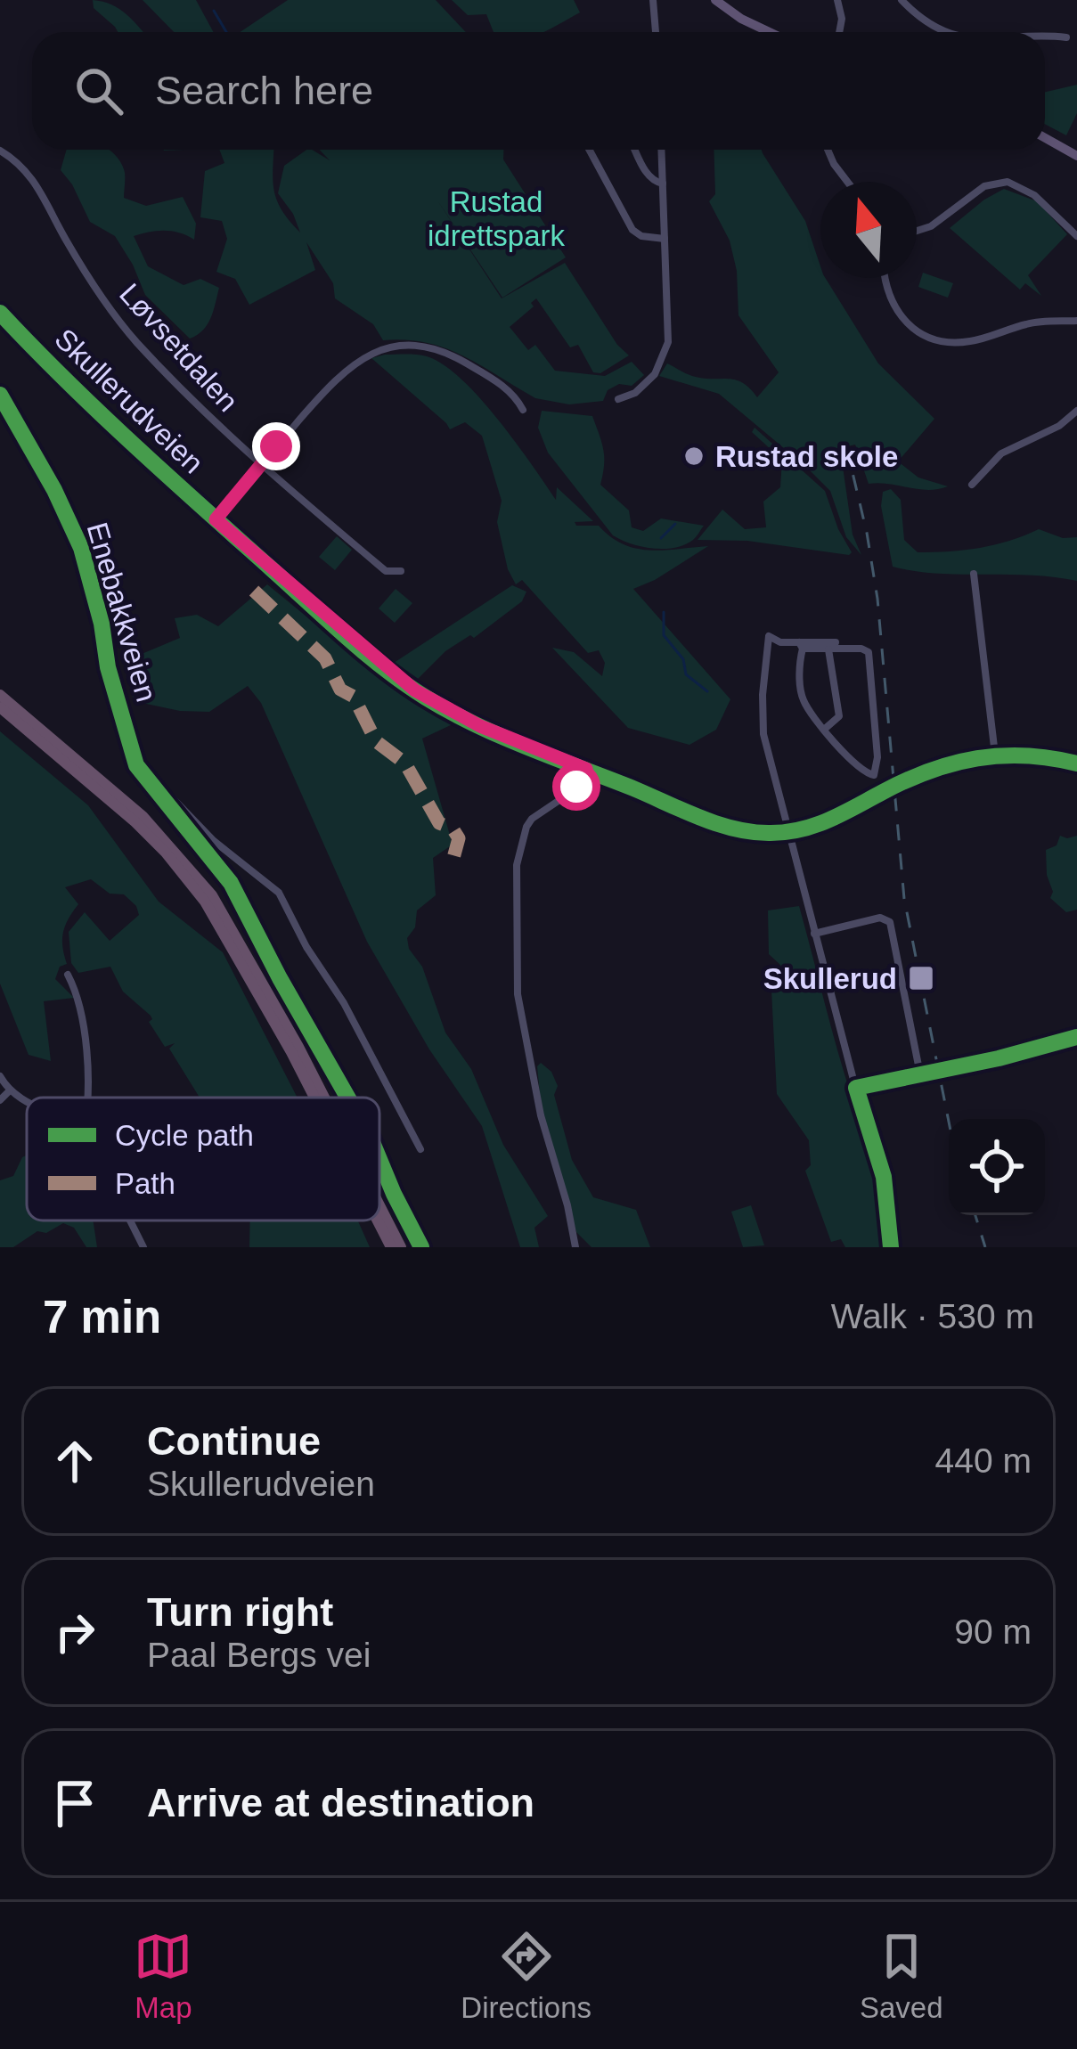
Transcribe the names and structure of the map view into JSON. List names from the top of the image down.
{
  "streets": {
    "main road": ["Skullerudveien"],
    "street": ["Løvsetdalen", "Enebakkveien"]
  },
  "parks": ["Rustad idrettspark"],
  "places": {
    "other": ["Rustad skole"],
    "transit": ["Skullerud"]
  },
  "legend": ["Cycle path", "Path"],
  "north": "top",
  "page": {
    "search": "Search here",
    "heading": ["7 min", "Walk · 530 m"],
    "list": [
      ["Continue", "Skullerudveien", "440 m"],
      ["Turn right", "Paal Bergs vei", "90 m"],
      "Arrive at destination"
    ],
    "nav": ["Map", "Directions", "Saved"]
  }
}
